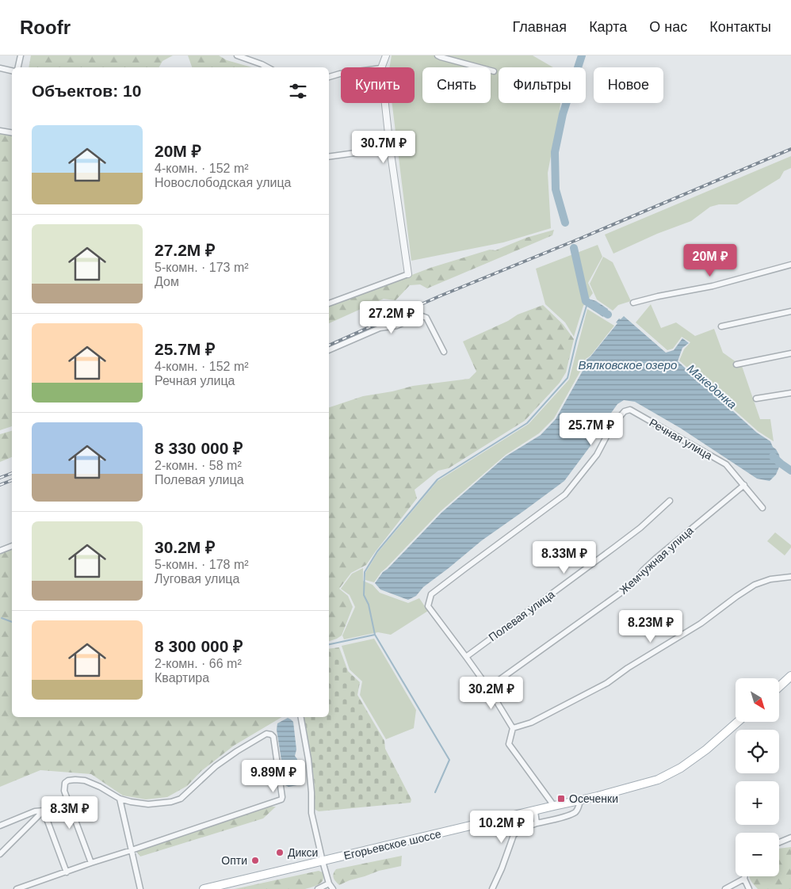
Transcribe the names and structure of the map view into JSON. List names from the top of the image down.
{
  "streets": {
    "main road": ["Егорьевское шоссе"],
    "street": ["Речная улица", "Жемчужная улица", "Полевая улица"]
  },
  "crossings": [
    ["Речная улица", "Жемчужная улица"],
    ["Речная улица", "Полевая улица"]
  ],
  "water": ["Вялковское озеро", "Македонка"],
  "places": {
    "transit": ["Осеченки"],
    "other": ["Дикси", "Опти"]
  },
  "north": "bottom right",
  "page": {
    "header": "Roofr",
    "nav": [
      "Главная",
      "Карта",
      "О нас",
      "Контакты"
    ],
    "chip": [
      "Купить",
      "Снять",
      "Фильтры",
      "Новое"
    ],
    "heading": "Объектов: 10",
    "list": [
      {
        "name": "20M ₽",
        "note": "4-комн. · 152 m² · Новослободская улица"
      },
      {
        "name": "27.2M ₽",
        "note": "5-комн. · 173 m² · Дом"
      },
      {
        "name": "25.7M ₽",
        "note": "4-комн. · 152 m² · Речная улица"
      },
      {
        "name": "8 330 000 ₽",
        "note": "2-комн. · 58 m² · Полевая улица"
      },
      {
        "name": "30.2M ₽",
        "note": "5-комн. · 178 m² · Луговая улица"
      },
      {
        "name": "8 300 000 ₽",
        "note": "2-комн. · 66 m² · Квартира"
      }
    ],
    "price": [
      "30.7M ₽",
      "20M ₽",
      "27.2M ₽",
      "25.7M ₽",
      "8.33M ₽",
      "8.23M ₽",
      "30.2M ₽",
      "9.89M ₽",
      "8.3M ₽",
      "10.2M ₽"
    ],
    "map_buttons": ["+", "−"]
  }
}
